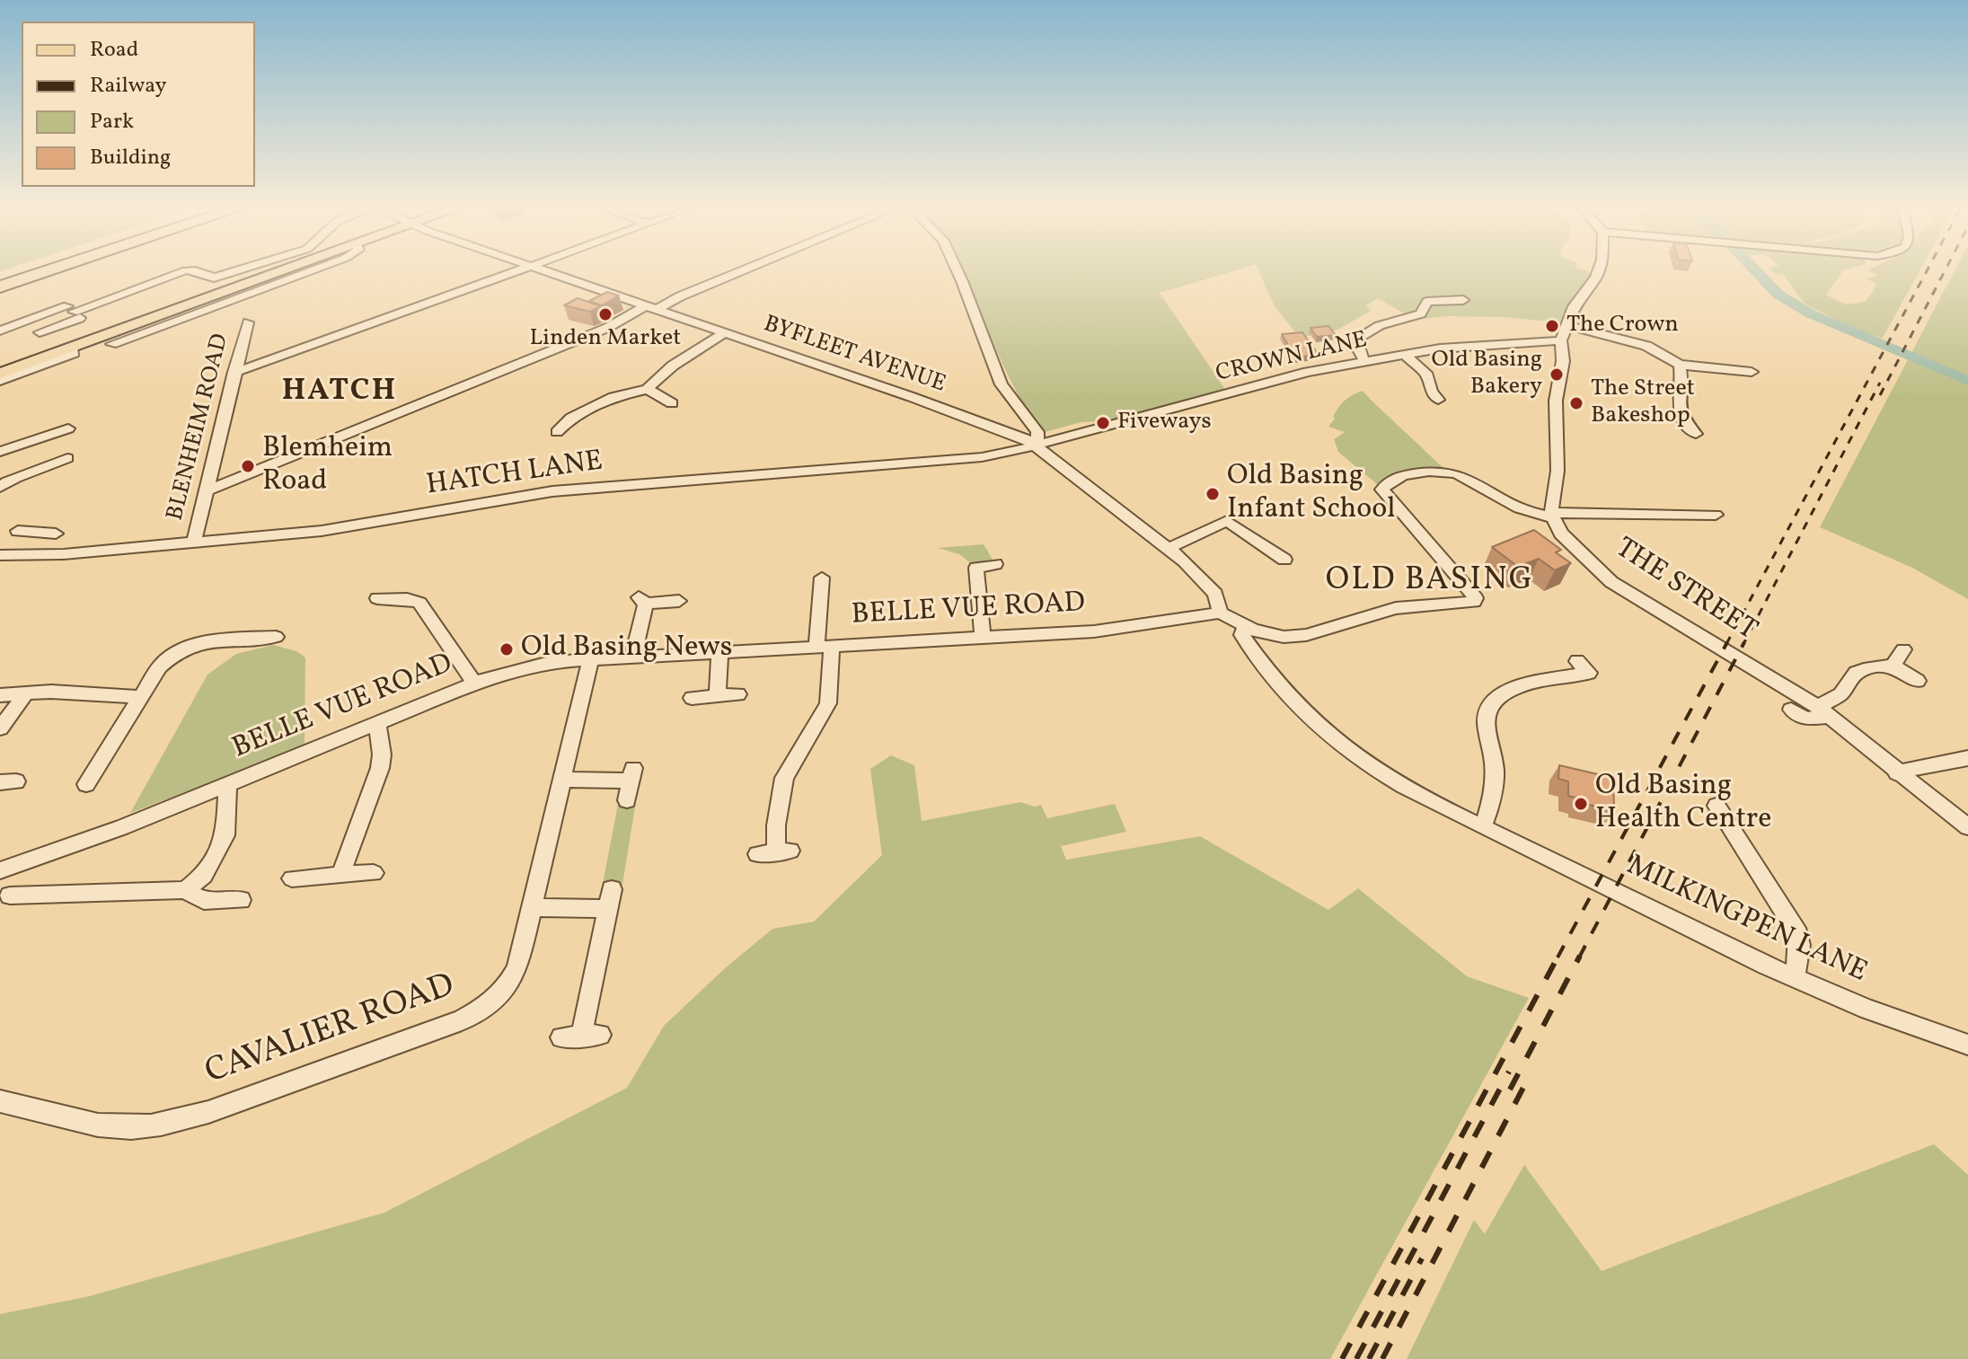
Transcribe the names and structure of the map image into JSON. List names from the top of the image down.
{
  "streets": {
    "street": [
      "BYFLEET AVENUE",
      "CROWN LANE",
      "BLENHEIM ROAD",
      "HATCH LANE",
      "THE STREET",
      "BELLE VUE ROAD",
      "MILKINGPEN LANE",
      "CAVALIER ROAD"
    ]
  },
  "crossings": [
    ["BYFLEET AVENUE", "CROWN LANE"],
    ["BYFLEET AVENUE", "HATCH LANE"],
    ["CROWN LANE", "HATCH LANE"],
    ["BLENHEIM ROAD", "HATCH LANE"],
    ["BELLE VUE ROAD", "CAVALIER ROAD"]
  ],
  "districts": ["HATCH", "OLD BASING"],
  "places": [
    "Linden Market",
    "The Crown",
    "Old Basing Bakery",
    "The Street Bakeshop",
    "Fiveways",
    "Blemheim Road",
    "Old Basing Infant School",
    "Old Basing News",
    "Old Basing Health Centre"
  ],
  "legend": [
    "Road",
    "Railway",
    "Park",
    "Building"
  ]
}
